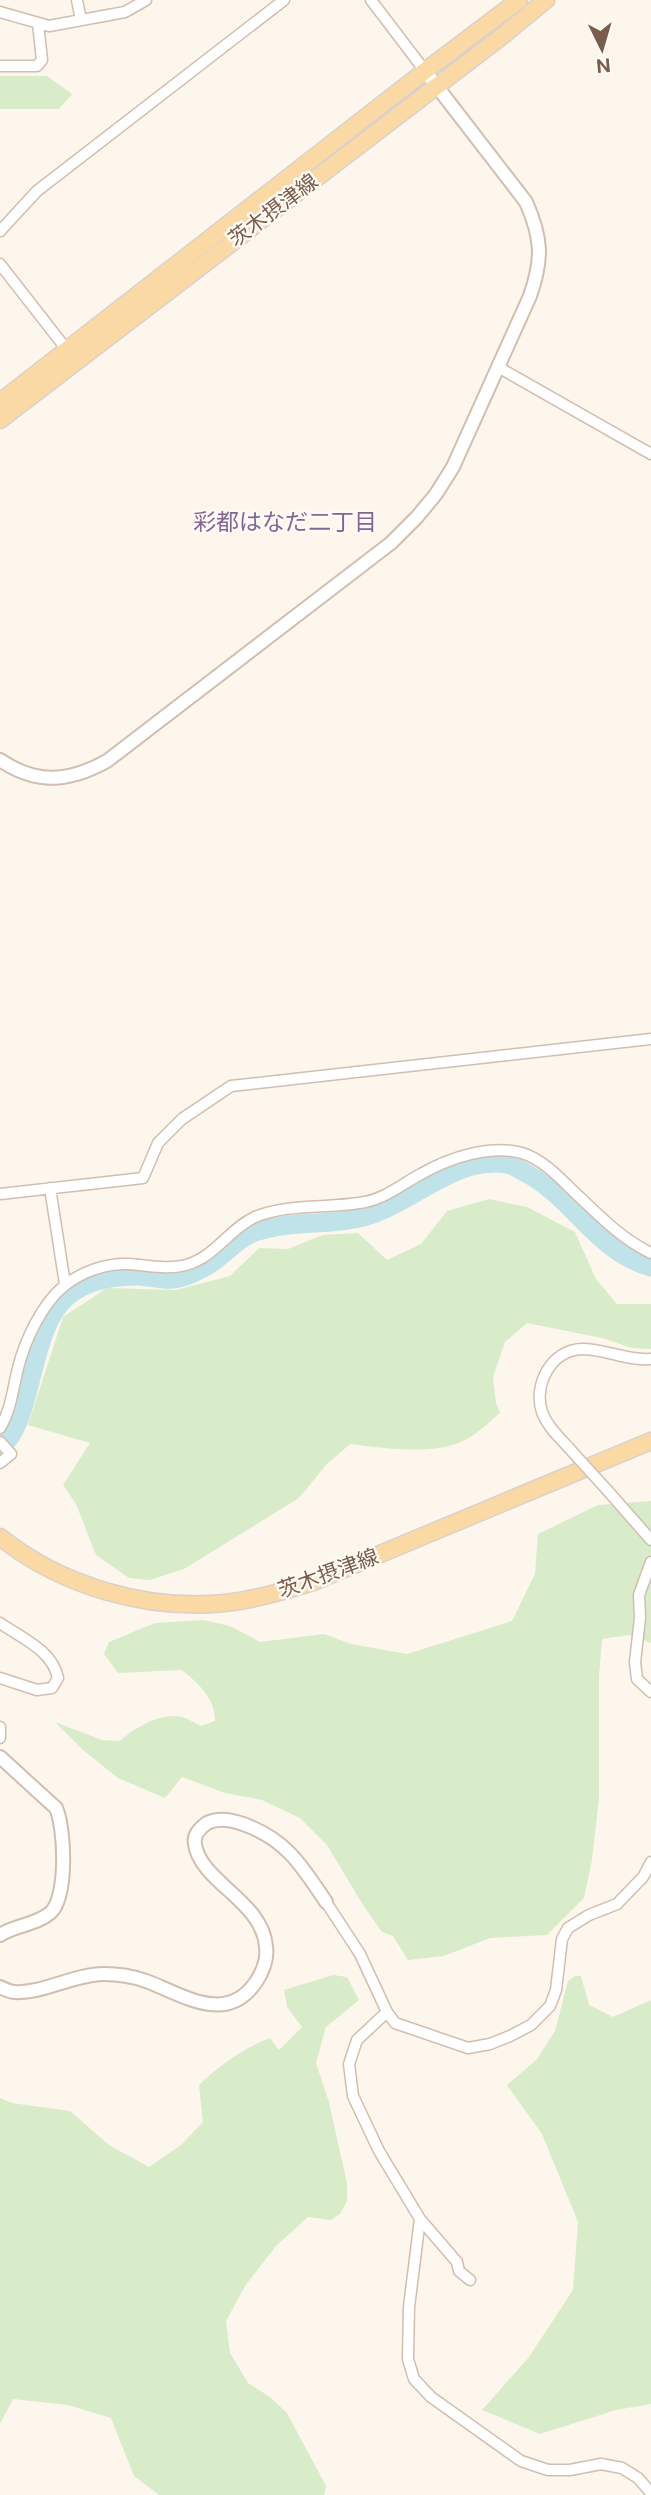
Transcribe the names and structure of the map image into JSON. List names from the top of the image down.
{
  "streets": {
    "main road": ["茨木摂津線"]
  },
  "districts": ["彩都はなだ二丁目"],
  "north": "bottom"
}
